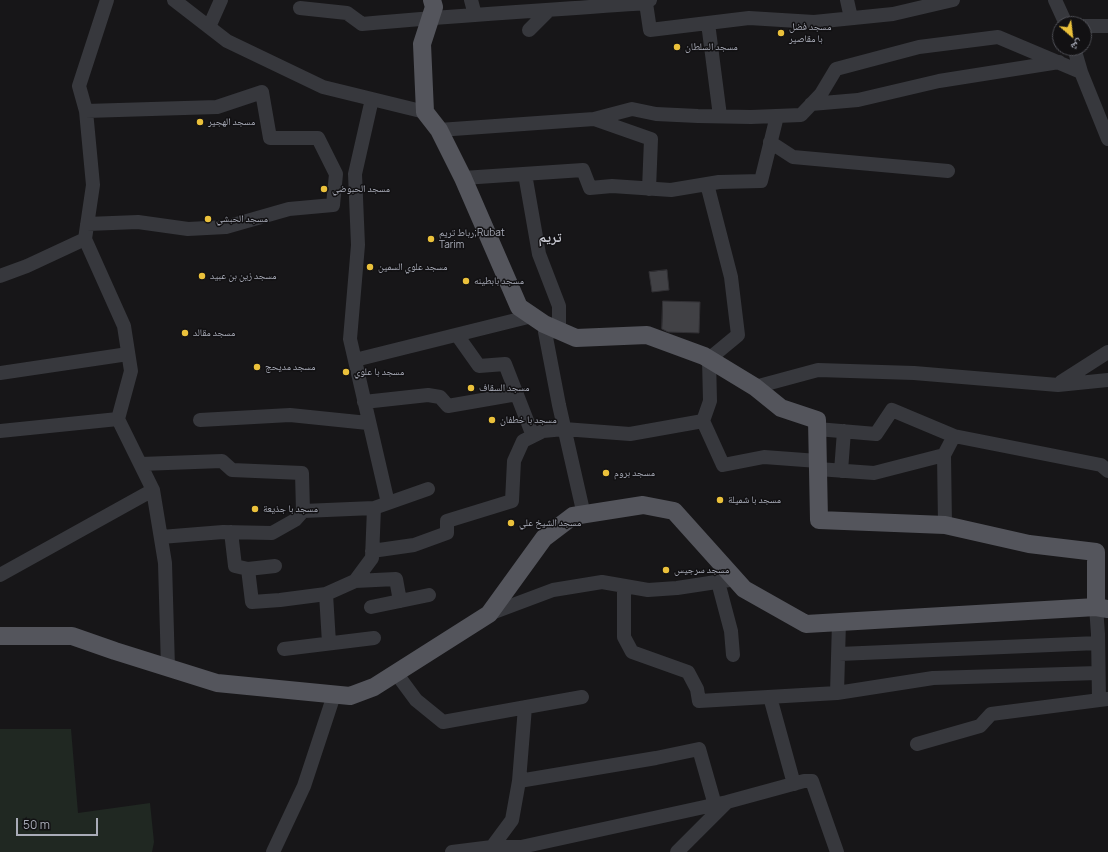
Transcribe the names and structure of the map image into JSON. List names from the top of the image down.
{
  "districts": ["تريم"],
  "places": [
    "مسجد فضل با مقاصير",
    "مسجد السلطان",
    "مسجد الهجير",
    "مسجد الحبوضي",
    "مسجد الحبشي",
    "رباط تريم;Rubat Tarim",
    "مسجد علوي السمين",
    "مسجد زين بن عبيد",
    "مسجد بابطينه",
    "مسجد مقالد",
    "مسجد مديحج",
    "مسجد با علوي",
    "مسجد السقاف",
    "مسجد با خطفان",
    "مسجد بروم",
    "مسجد با شميلة",
    "مسجد با جذيعة",
    "مسجد الشيخ علي",
    "مسجد سرجيس"
  ],
  "scale_bar": "50 m",
  "north": "bottom right"
}
